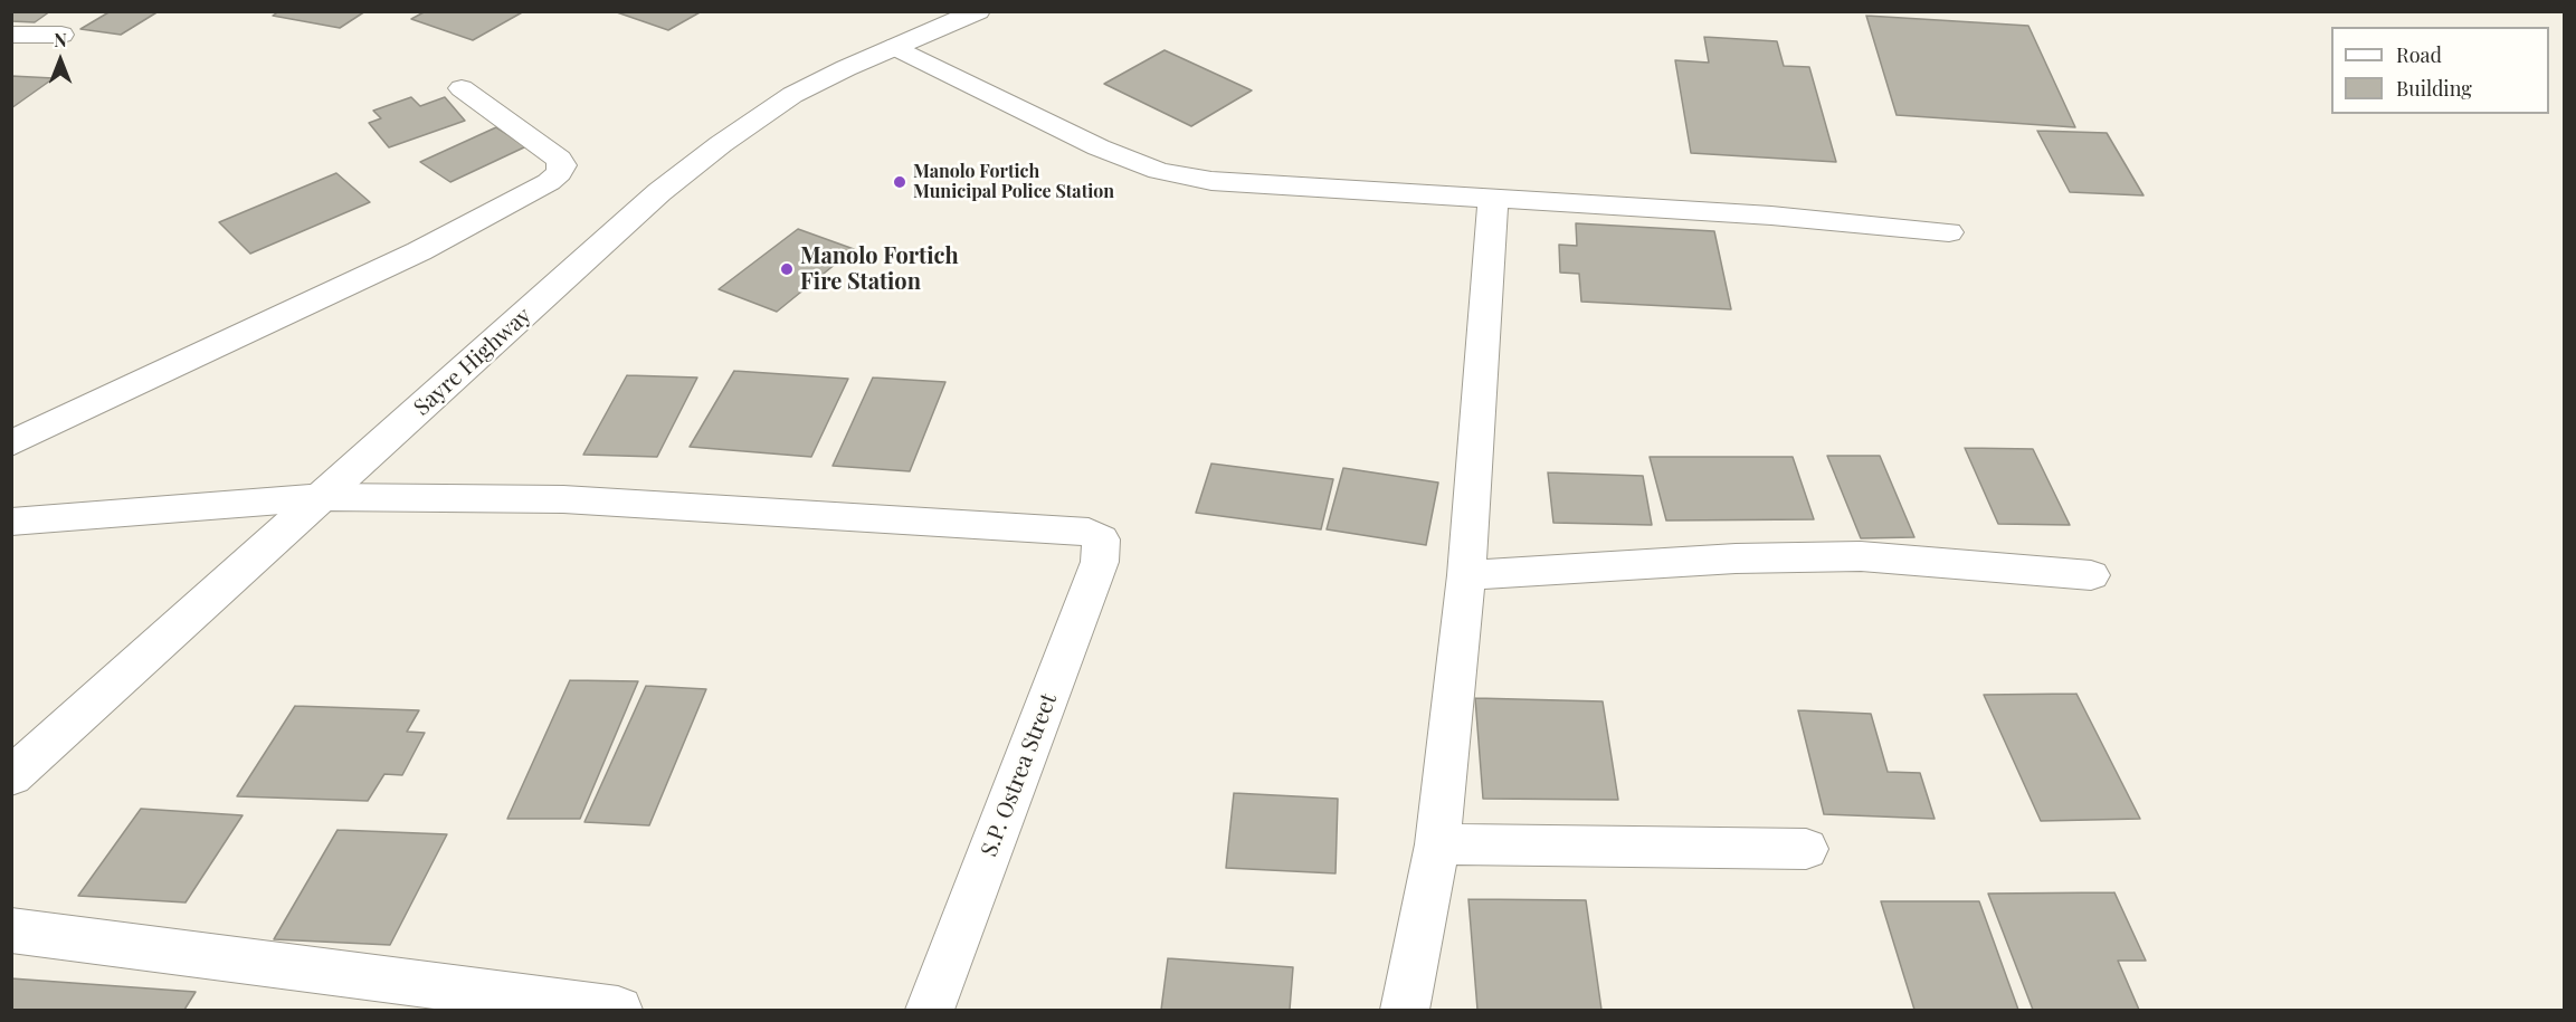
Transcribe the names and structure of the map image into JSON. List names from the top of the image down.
{
  "streets": {
    "main road": ["Sayre Highway", "S.P. Ostrea Street"]
  },
  "crossings": [
    ["Sayre Highway", "S.P. Ostrea Street"]
  ],
  "places": ["Manolo Fortich Municipal Police Station", "Manolo Fortich Fire Station"],
  "legend": ["Road", "Building"],
  "north": "top"
}
